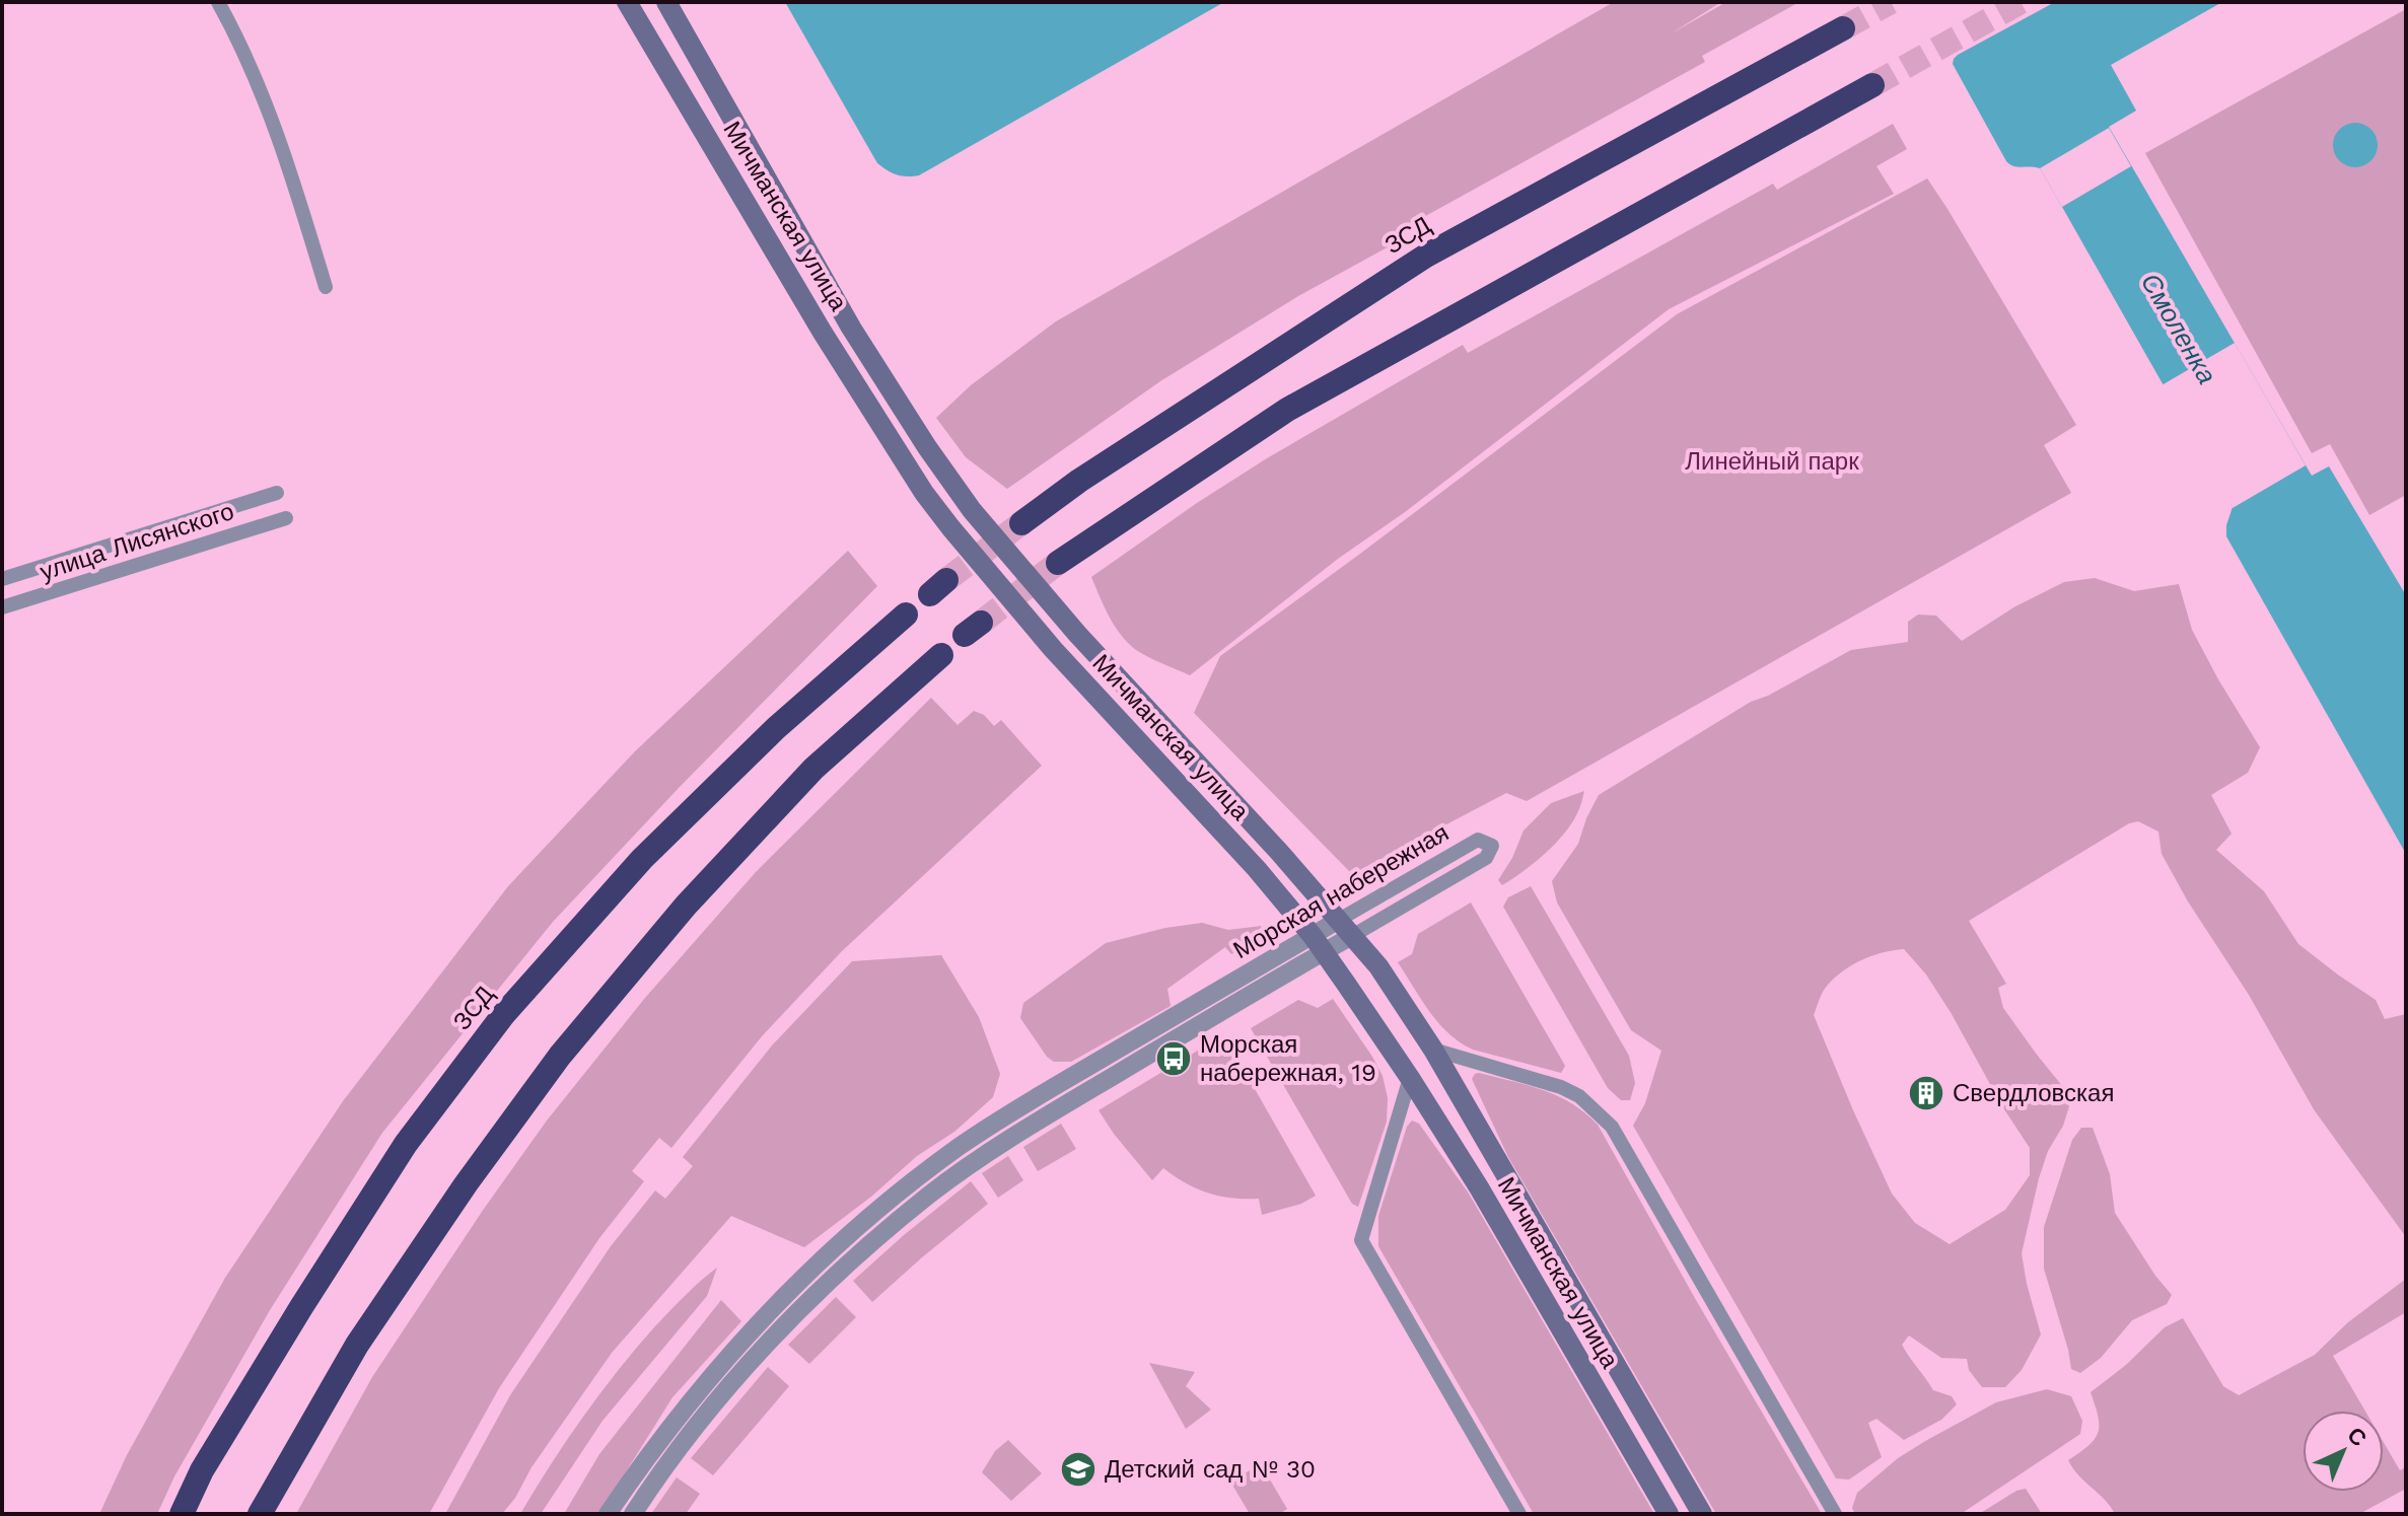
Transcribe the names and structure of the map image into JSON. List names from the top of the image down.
{
  "streets": {
    "highway": ["ЗСД"],
    "main road": ["Мичманская улица"],
    "street": ["улица Лисянского", "Морская набережная"]
  },
  "crossings": [
    ["Мичманская улица", "Морская набережная"]
  ],
  "water": ["Смоленка"],
  "parks": ["Линейный парк"],
  "places": {
    "bus stop": ["Морская набережная, 19"],
    "building": ["Свердловская"],
    "school or university": ["Детский сад № 30"]
  },
  "north": "top right"
}
